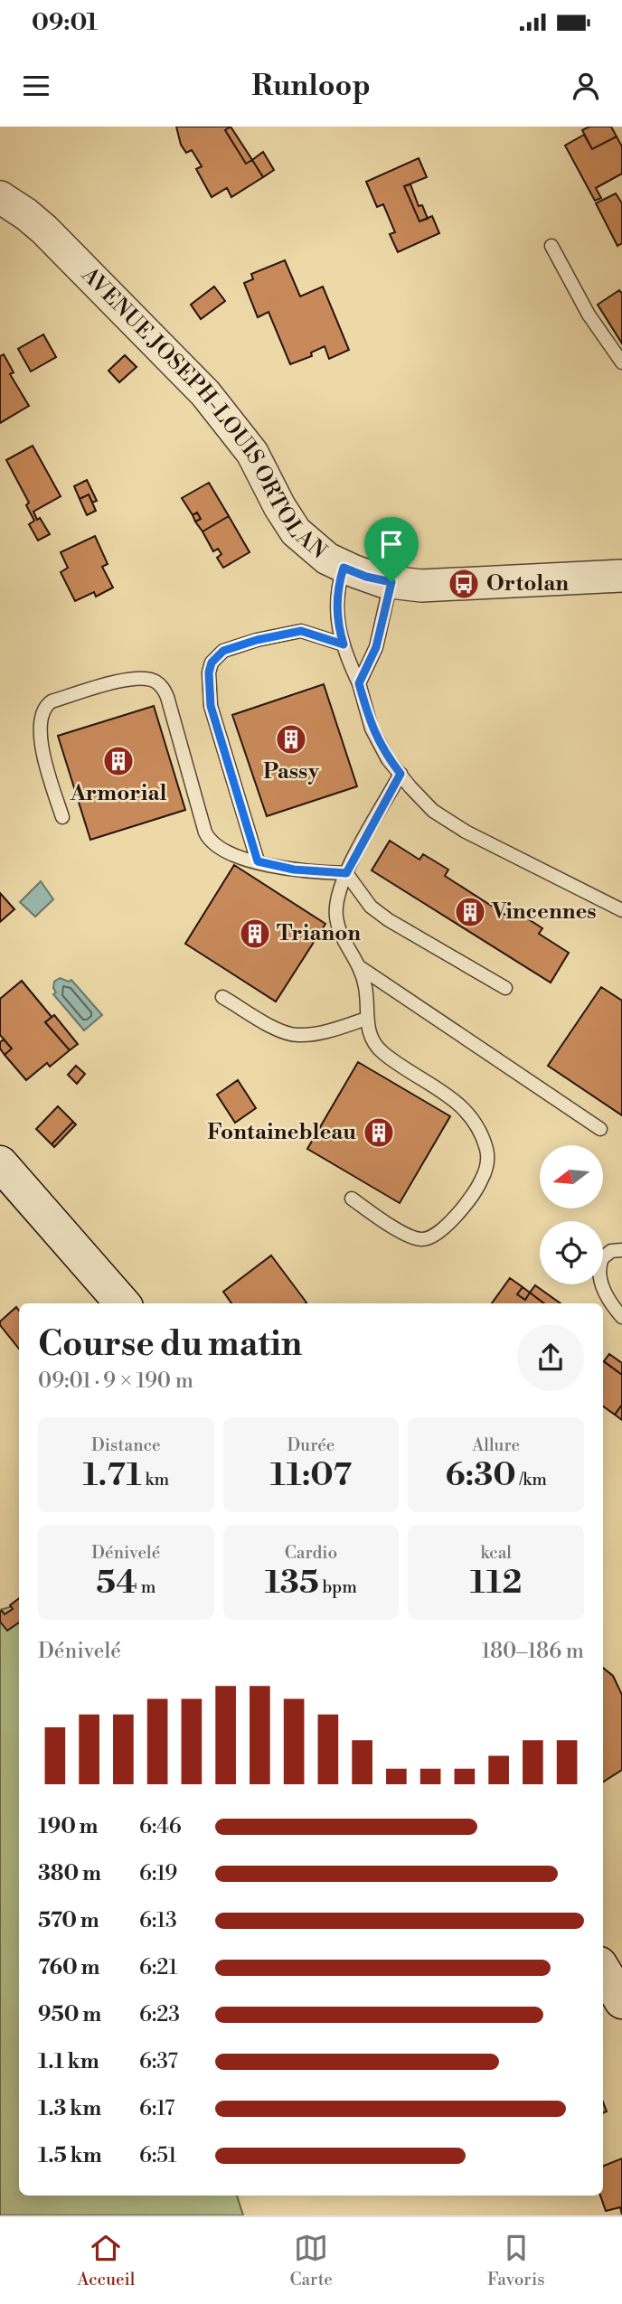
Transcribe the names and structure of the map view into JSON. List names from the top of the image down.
{
  "streets": {
    "street": ["AVENUE JOSEPH-LOUIS ORTOLAN"]
  },
  "places": {
    "bus stop": ["Ortolan"],
    "building": [
      "Passy",
      "Armorial",
      "Vincennes",
      "Trianon",
      "Fontainebleau"
    ]
  },
  "north": "left",
  "page": {
    "status": "09:01",
    "header": "Runloop",
    "heading": ["Course du matin", "09:01 · 9 × 190 m"],
    "stats": [
      ["Distance", "1.71 km"],
      ["Durée", "11:07"],
      ["Allure", "6:30 /km"],
      ["Dénivelé", "54 m"],
      ["Cardio", "135 bpm"],
      ["kcal", "112"]
    ],
    "chart": ["Dénivelé", "180–186 m"],
    "list": [
      {
        "name": "190 m",
        "note": "6:46"
      },
      {
        "name": "380 m",
        "note": "6:19"
      },
      {
        "name": "570 m",
        "note": "6:13"
      },
      {
        "name": "760 m",
        "note": "6:21"
      },
      {
        "name": "950 m",
        "note": "6:23"
      },
      {
        "name": "1.1 km",
        "note": "6:37"
      },
      {
        "name": "1.3 km",
        "note": "6:17"
      },
      {
        "name": "1.5 km",
        "note": "6:51"
      }
    ],
    "tabs": ["Accueil", "Carte", "Favoris"]
  }
}
